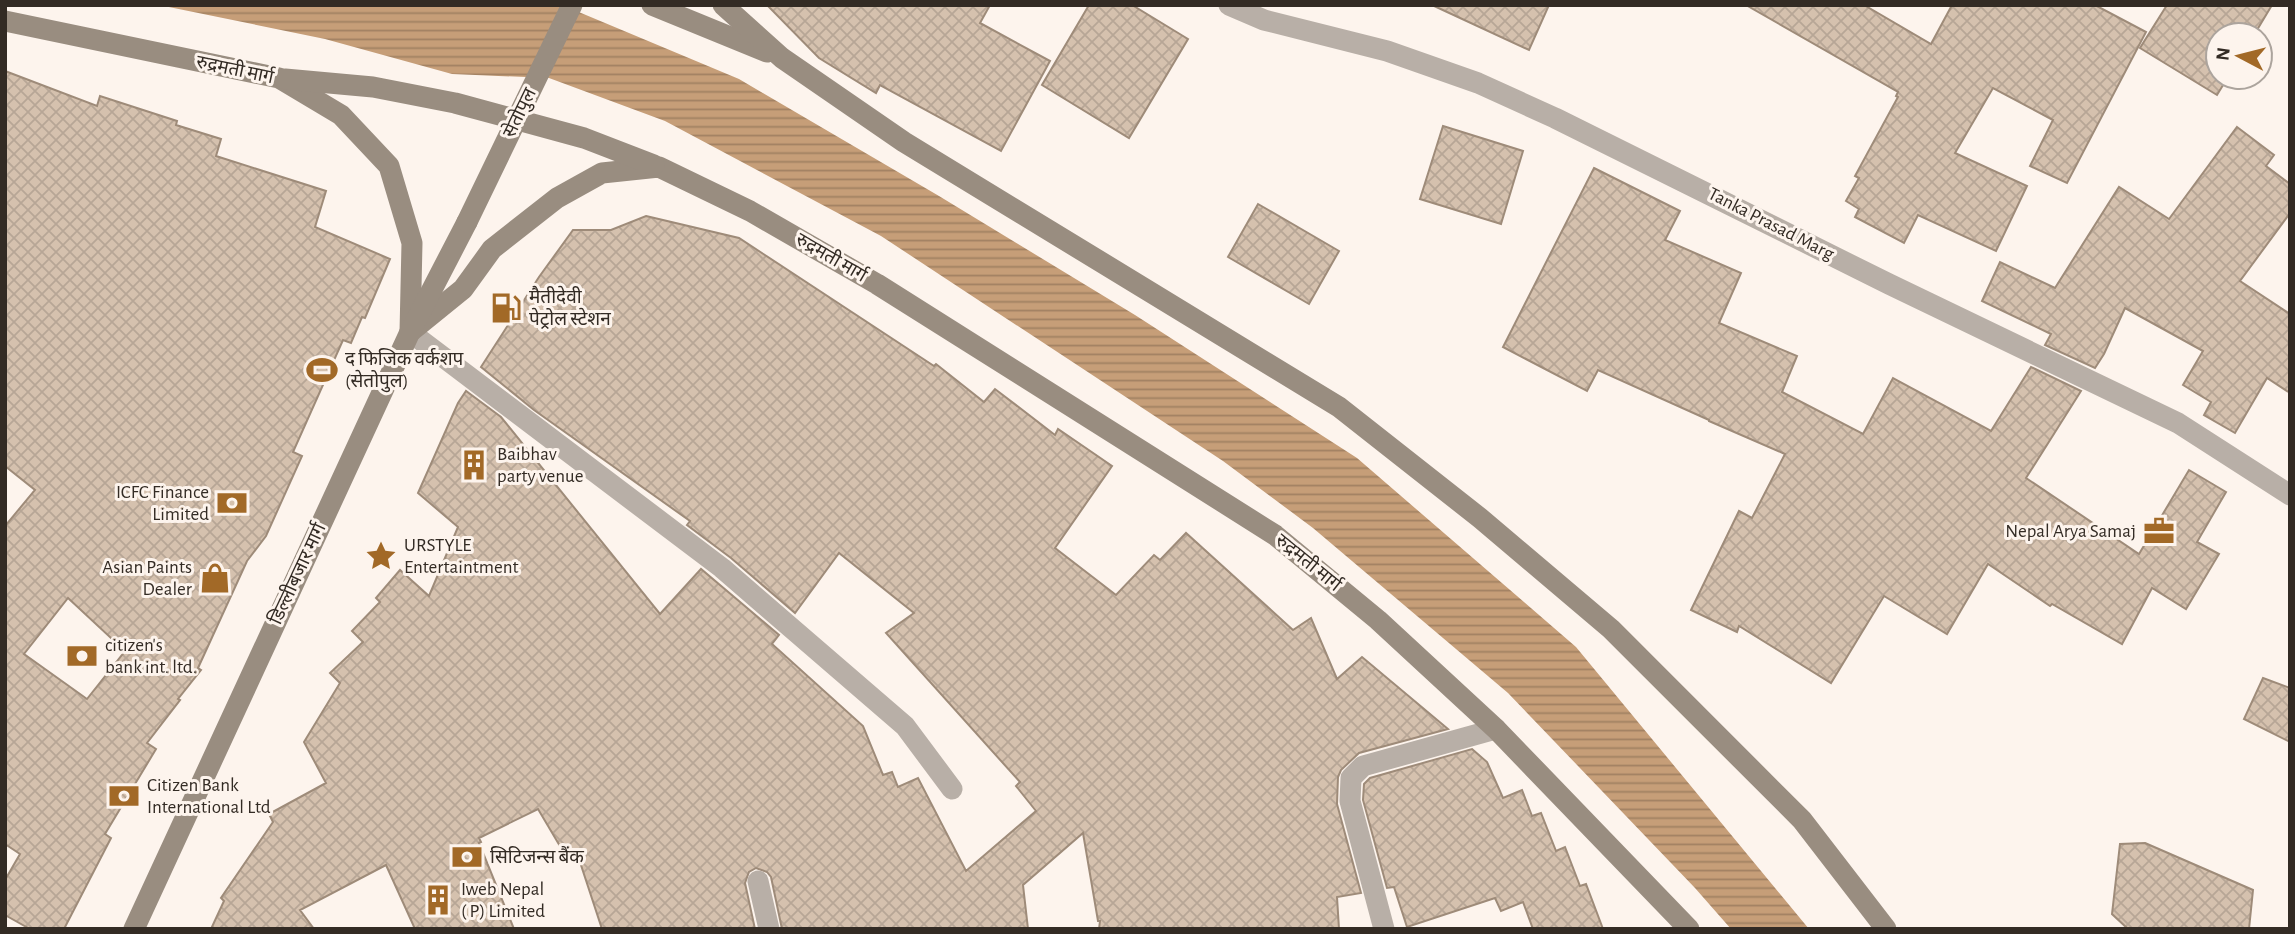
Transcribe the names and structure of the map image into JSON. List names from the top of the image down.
{
  "streets": {
    "street": [
      "रुद्रमती मार्ग",
      "सेतोपुल",
      "Tanka Prasad Marg",
      "डिल्लीबजार मार्ग"
    ]
  },
  "crossings": [
    ["रुद्रमती मार्ग", "डिल्लीबजार मार्ग"],
    ["सेतोपुल", "डिल्लीबजार मार्ग"]
  ],
  "places": {
    "fuel station": ["मैतीदेवी पेट्रोल स्टेशन"],
    "sports": ["द फिजिक वर्कशप (सेतोपुल)"],
    "building": ["Baibhav party venue", "Iweb Nepal ( P) Limited"],
    "bank": [
      "ICFC Finance Limited",
      "citizen's bank int. ltd.",
      "Citizen Bank International Ltd",
      "सिटिजन्स बैंक"
    ],
    "office": ["Nepal Arya Samaj"],
    "place": ["URSTYLE Entertaintment"],
    "shop": ["Asian Paints Dealer"]
  },
  "north": "left"
}
